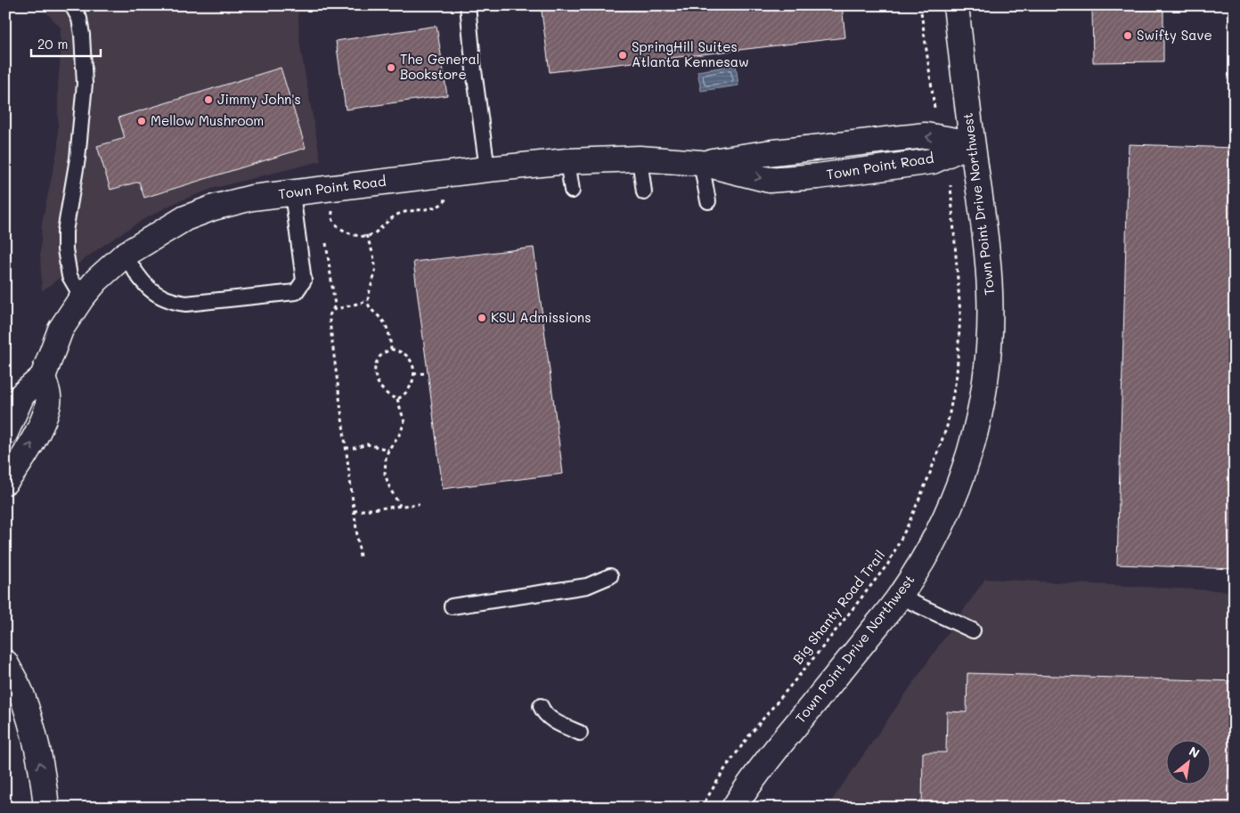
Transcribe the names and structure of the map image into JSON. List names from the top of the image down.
{
  "streets": {
    "street": ["Town Point Road", "Town Point Drive Northwest"],
    "path": ["Big Shanty Road Trail"]
  },
  "crossings": [
    ["Town Point Road", "Town Point Drive Northwest"]
  ],
  "places": [
    "Swifty Save",
    "SpringHill Suites Atlanta Kennesaw",
    "The General Bookstore",
    "Jimmy John's",
    "Mellow Mushroom",
    "KSU Admissions"
  ],
  "scale_bar": "20 m",
  "north": "top right"
}
